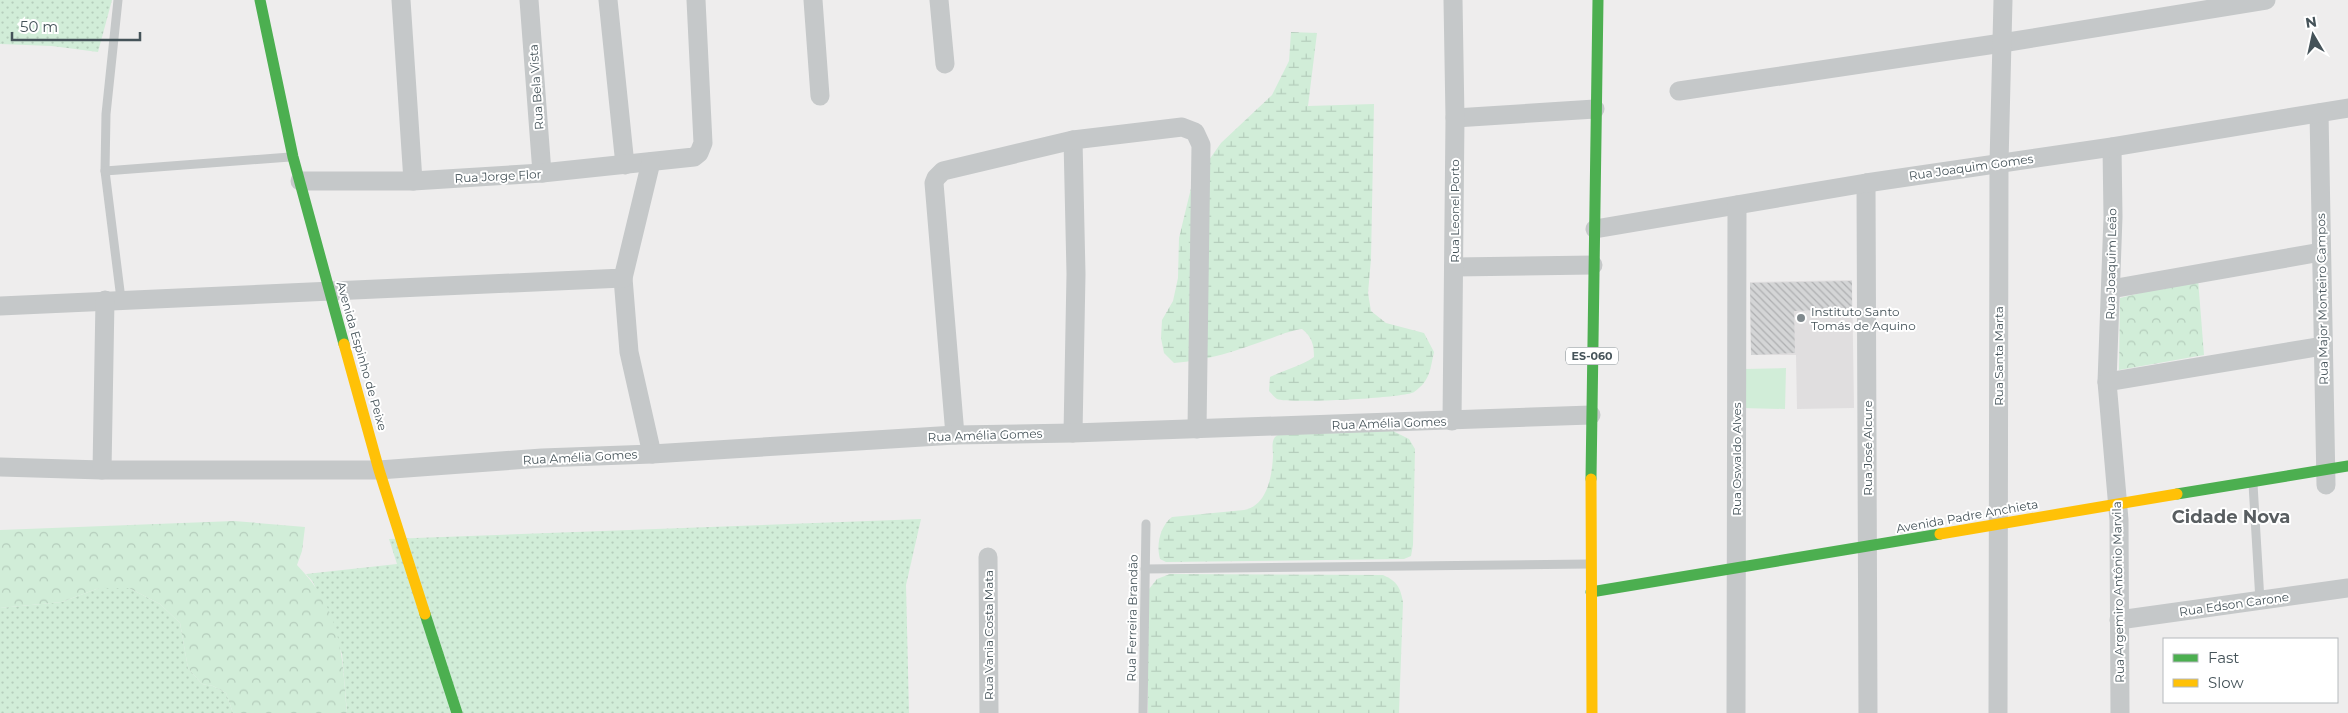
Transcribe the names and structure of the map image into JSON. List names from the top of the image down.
{
  "streets": {
    "street": [
      "Rua Bela Vista",
      "Rua Joaquim Gomes",
      "Rua Jorge Flor",
      "Rua Leonel Porto",
      "Rua Joaquim Leão",
      "Rua Major Monteiro Campos",
      "Avenida Espinho de Peixe",
      "ES-060",
      "Rua Santa Marta",
      "Rua Amélia Gomes",
      "Rua José Alcure",
      "Rua Oswaldo Alves",
      "Avenida Padre Anchieta",
      "Rua Argemiro Antônio Marvila",
      "Rua Edson Carone",
      "Rua Vania Costa Mata"
    ],
    "lane": ["Rua Ferreira Brandão"]
  },
  "crossings": [
    ["Rua Bela Vista", "Rua Jorge Flor"],
    ["Rua Joaquim Gomes", "Rua Joaquim Leão"],
    ["Rua Joaquim Gomes", "Rua Major Monteiro Campos"],
    ["Rua Joaquim Gomes", "ES-060"],
    ["Rua Joaquim Gomes", "Rua Santa Marta"],
    ["Rua Joaquim Gomes", "Rua José Alcure"],
    ["Rua Joaquim Gomes", "Rua Oswaldo Alves"],
    ["Rua Jorge Flor", "Avenida Espinho de Peixe"],
    ["Rua Leonel Porto", "Rua Amélia Gomes"],
    ["Rua Joaquim Leão", "Rua Argemiro Antônio Marvila"],
    ["Rua Major Monteiro Campos", "Avenida Padre Anchieta"],
    ["Avenida Espinho de Peixe", "Rua Amélia Gomes"],
    ["ES-060", "Rua Amélia Gomes"],
    ["ES-060", "Avenida Padre Anchieta"],
    ["Rua Santa Marta", "Avenida Padre Anchieta"],
    ["Rua José Alcure", "Avenida Padre Anchieta"],
    ["Rua Oswaldo Alves", "Avenida Padre Anchieta"],
    ["Avenida Padre Anchieta", "Rua Argemiro Antônio Marvila"],
    ["Rua Argemiro Antônio Marvila", "Rua Edson Carone"]
  ],
  "districts": ["Cidade Nova"],
  "places": ["Instituto Santo Tomás de Aquino"],
  "legend": ["Fast", "Slow"],
  "scale_bar": "50 m",
  "north": "top"
}
